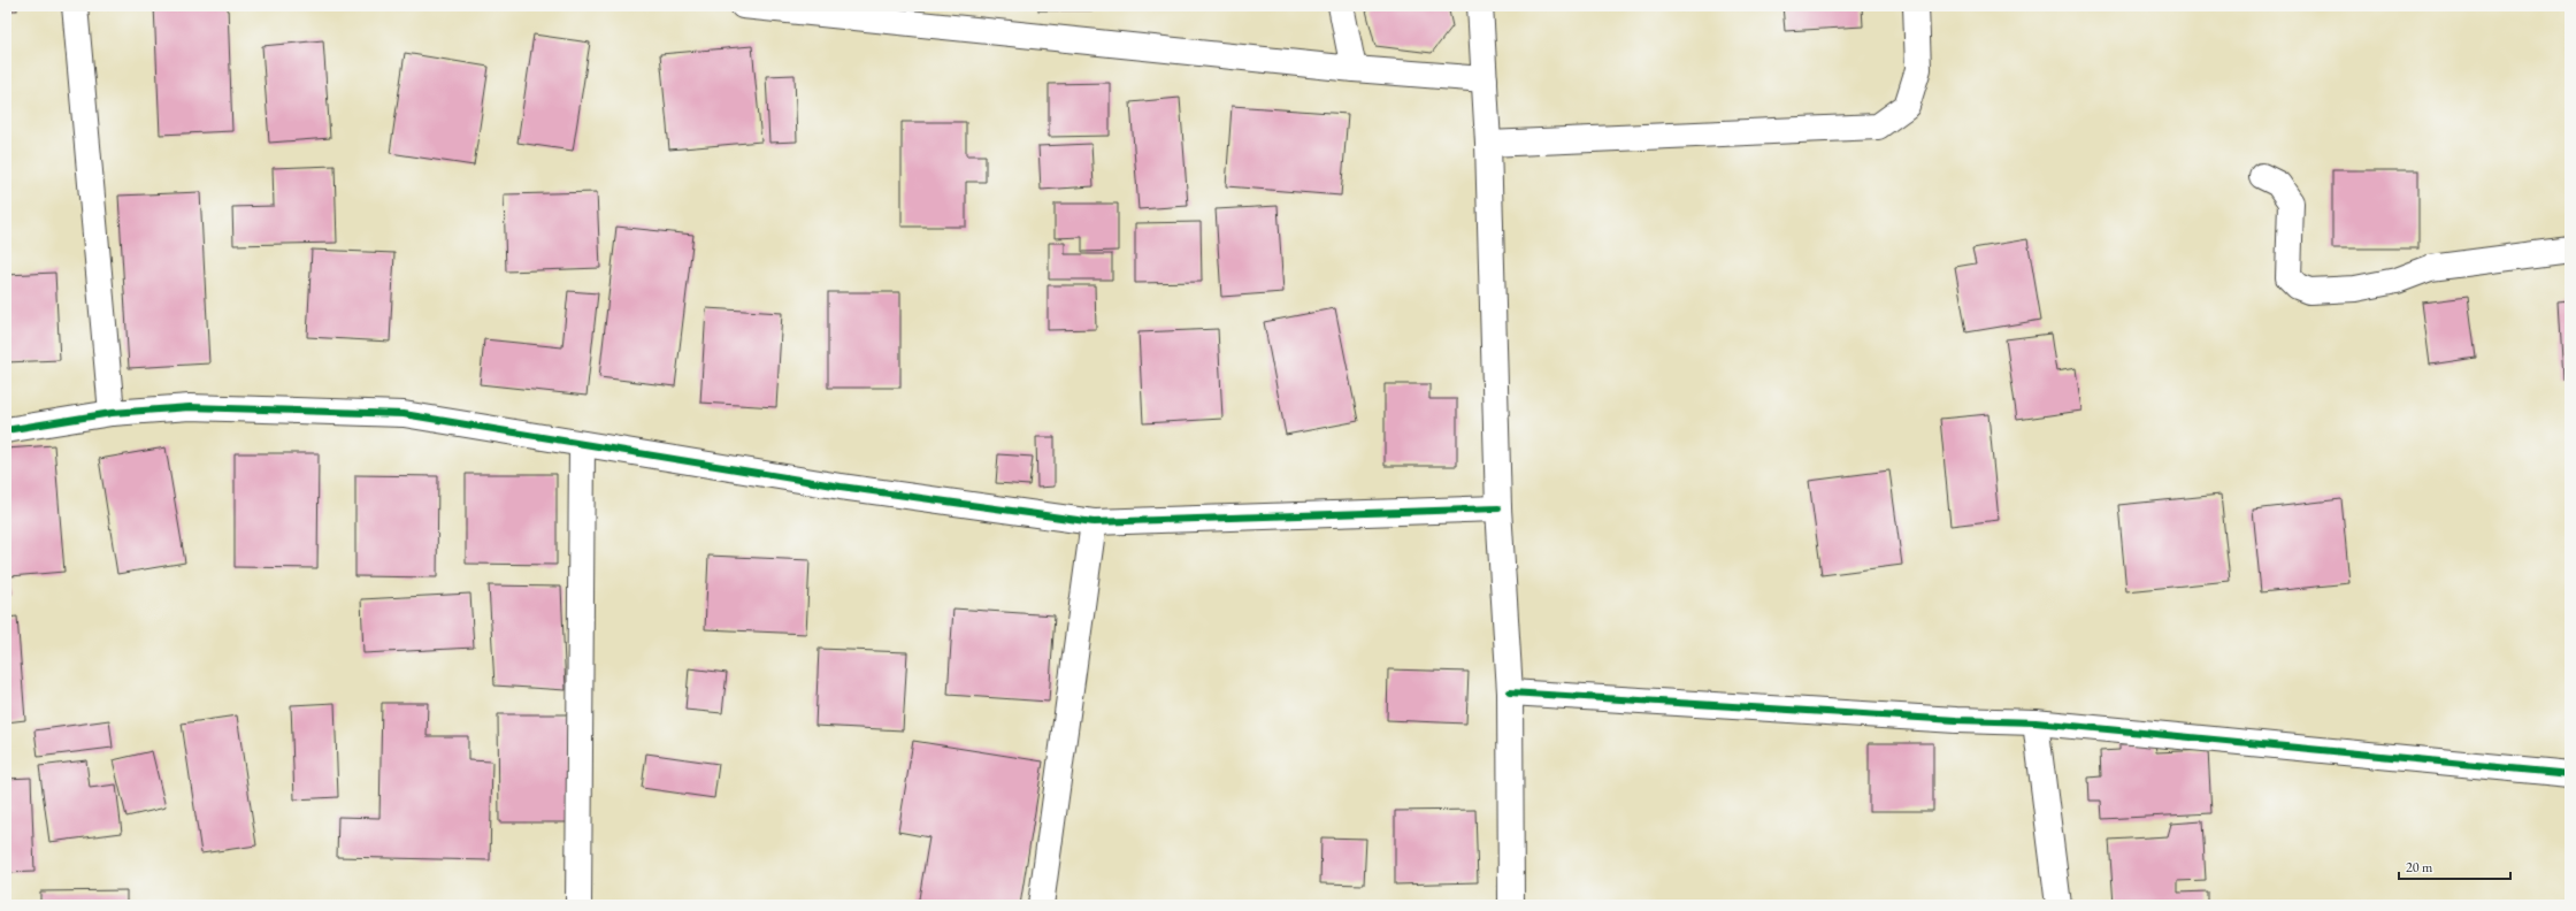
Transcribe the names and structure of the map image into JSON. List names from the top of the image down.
{
  "scale_bar": "20 m"
}
